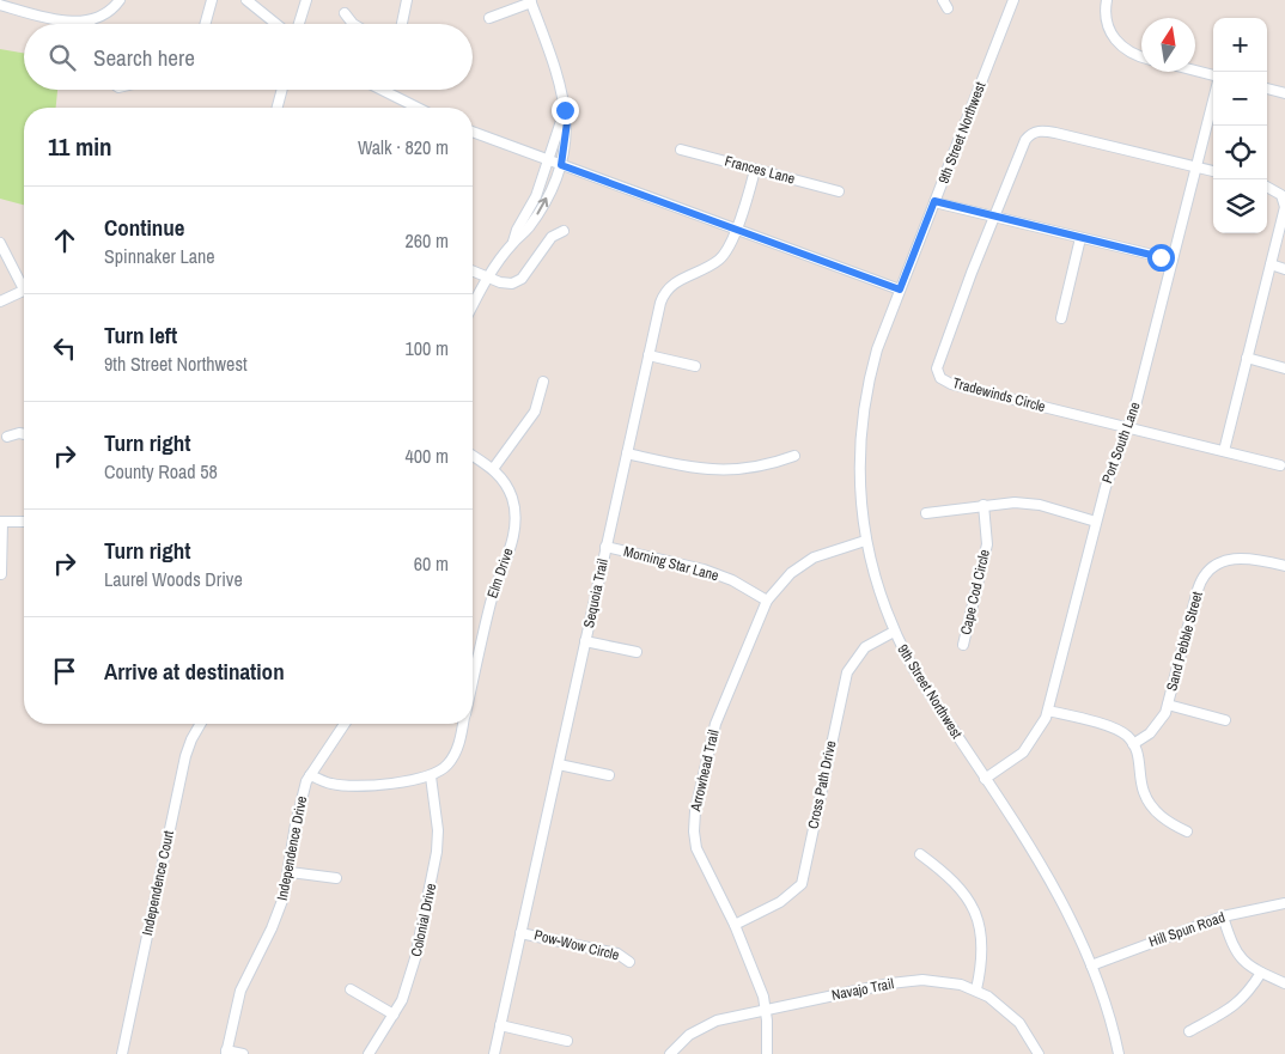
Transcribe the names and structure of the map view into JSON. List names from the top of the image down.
{
  "streets": {
    "street": [
      "9th Street Northwest",
      "Frances Lane",
      "Tradewinds Circle",
      "Port South Lane",
      "Morning Star Lane",
      "Elm Drive",
      "Cape Cod Circle",
      "Sequoia Trail",
      "Sand Pebble Street",
      "Arrowhead Trail",
      "Cross Path Drive",
      "Independence Drive",
      "Independence Court",
      "Colonial Drive",
      "Hill Spun Road",
      "Pow-Wow Circle",
      "Navajo Trail"
    ]
  },
  "crossings": [
    ["9th Street Northwest", "Port South Lane"],
    ["9th Street Northwest", "Arrowhead Trail"],
    ["9th Street Northwest", "Cross Path Drive"],
    ["9th Street Northwest", "Hill Spun Road"],
    ["Frances Lane", "Sequoia Trail"],
    ["Tradewinds Circle", "Port South Lane"],
    ["Morning Star Lane", "Sequoia Trail"],
    ["Morning Star Lane", "Arrowhead Trail"],
    ["Elm Drive", "Independence Drive"],
    ["Elm Drive", "Colonial Drive"],
    ["Sequoia Trail", "Pow-Wow Circle"],
    ["Arrowhead Trail", "Cross Path Drive"],
    ["Arrowhead Trail", "Navajo Trail"]
  ],
  "north": "top",
  "page": {
    "map_buttons": ["+", "−"],
    "search": "Search here",
    "heading": ["11 min", "Walk · 820 m"],
    "list": [
      ["Continue", "Spinnaker Lane", "260 m"],
      ["Turn left", "9th Street Northwest", "100 m"],
      ["Turn right", "County Road 58", "400 m"],
      ["Turn right", "Laurel Woods Drive", "60 m"],
      "Arrive at destination"
    ]
  }
}
